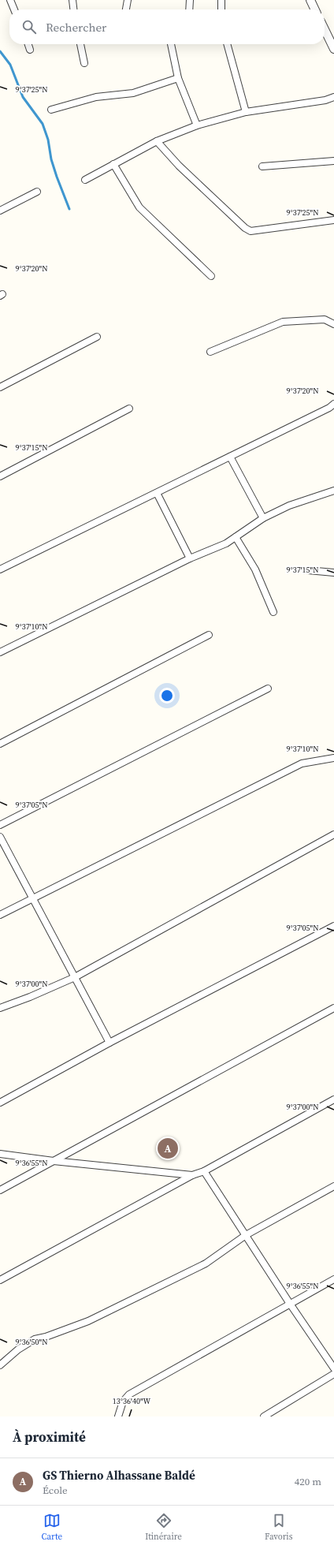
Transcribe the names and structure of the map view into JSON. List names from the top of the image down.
{
  "page": {
    "search": "Rechercher",
    "pins": "A",
    "heading": "À proximité",
    "list": [
      {
        "mark": "A",
        "name": "GS Thierno Alhassane Baldé",
        "note": "École",
        "value": "420 m"
      }
    ],
    "nav": ["Carte", "Itinéraire", "Favoris"]
  },
  "coordinates": [
    "9°37'25\"N",
    "9°37'20\"N",
    "9°37'15\"N",
    "9°37'10\"N",
    "9°37'05\"N",
    "9°37'00\"N",
    "9°36'55\"N",
    "9°36'50\"N",
    "13°36'40\"W"
  ]
}
